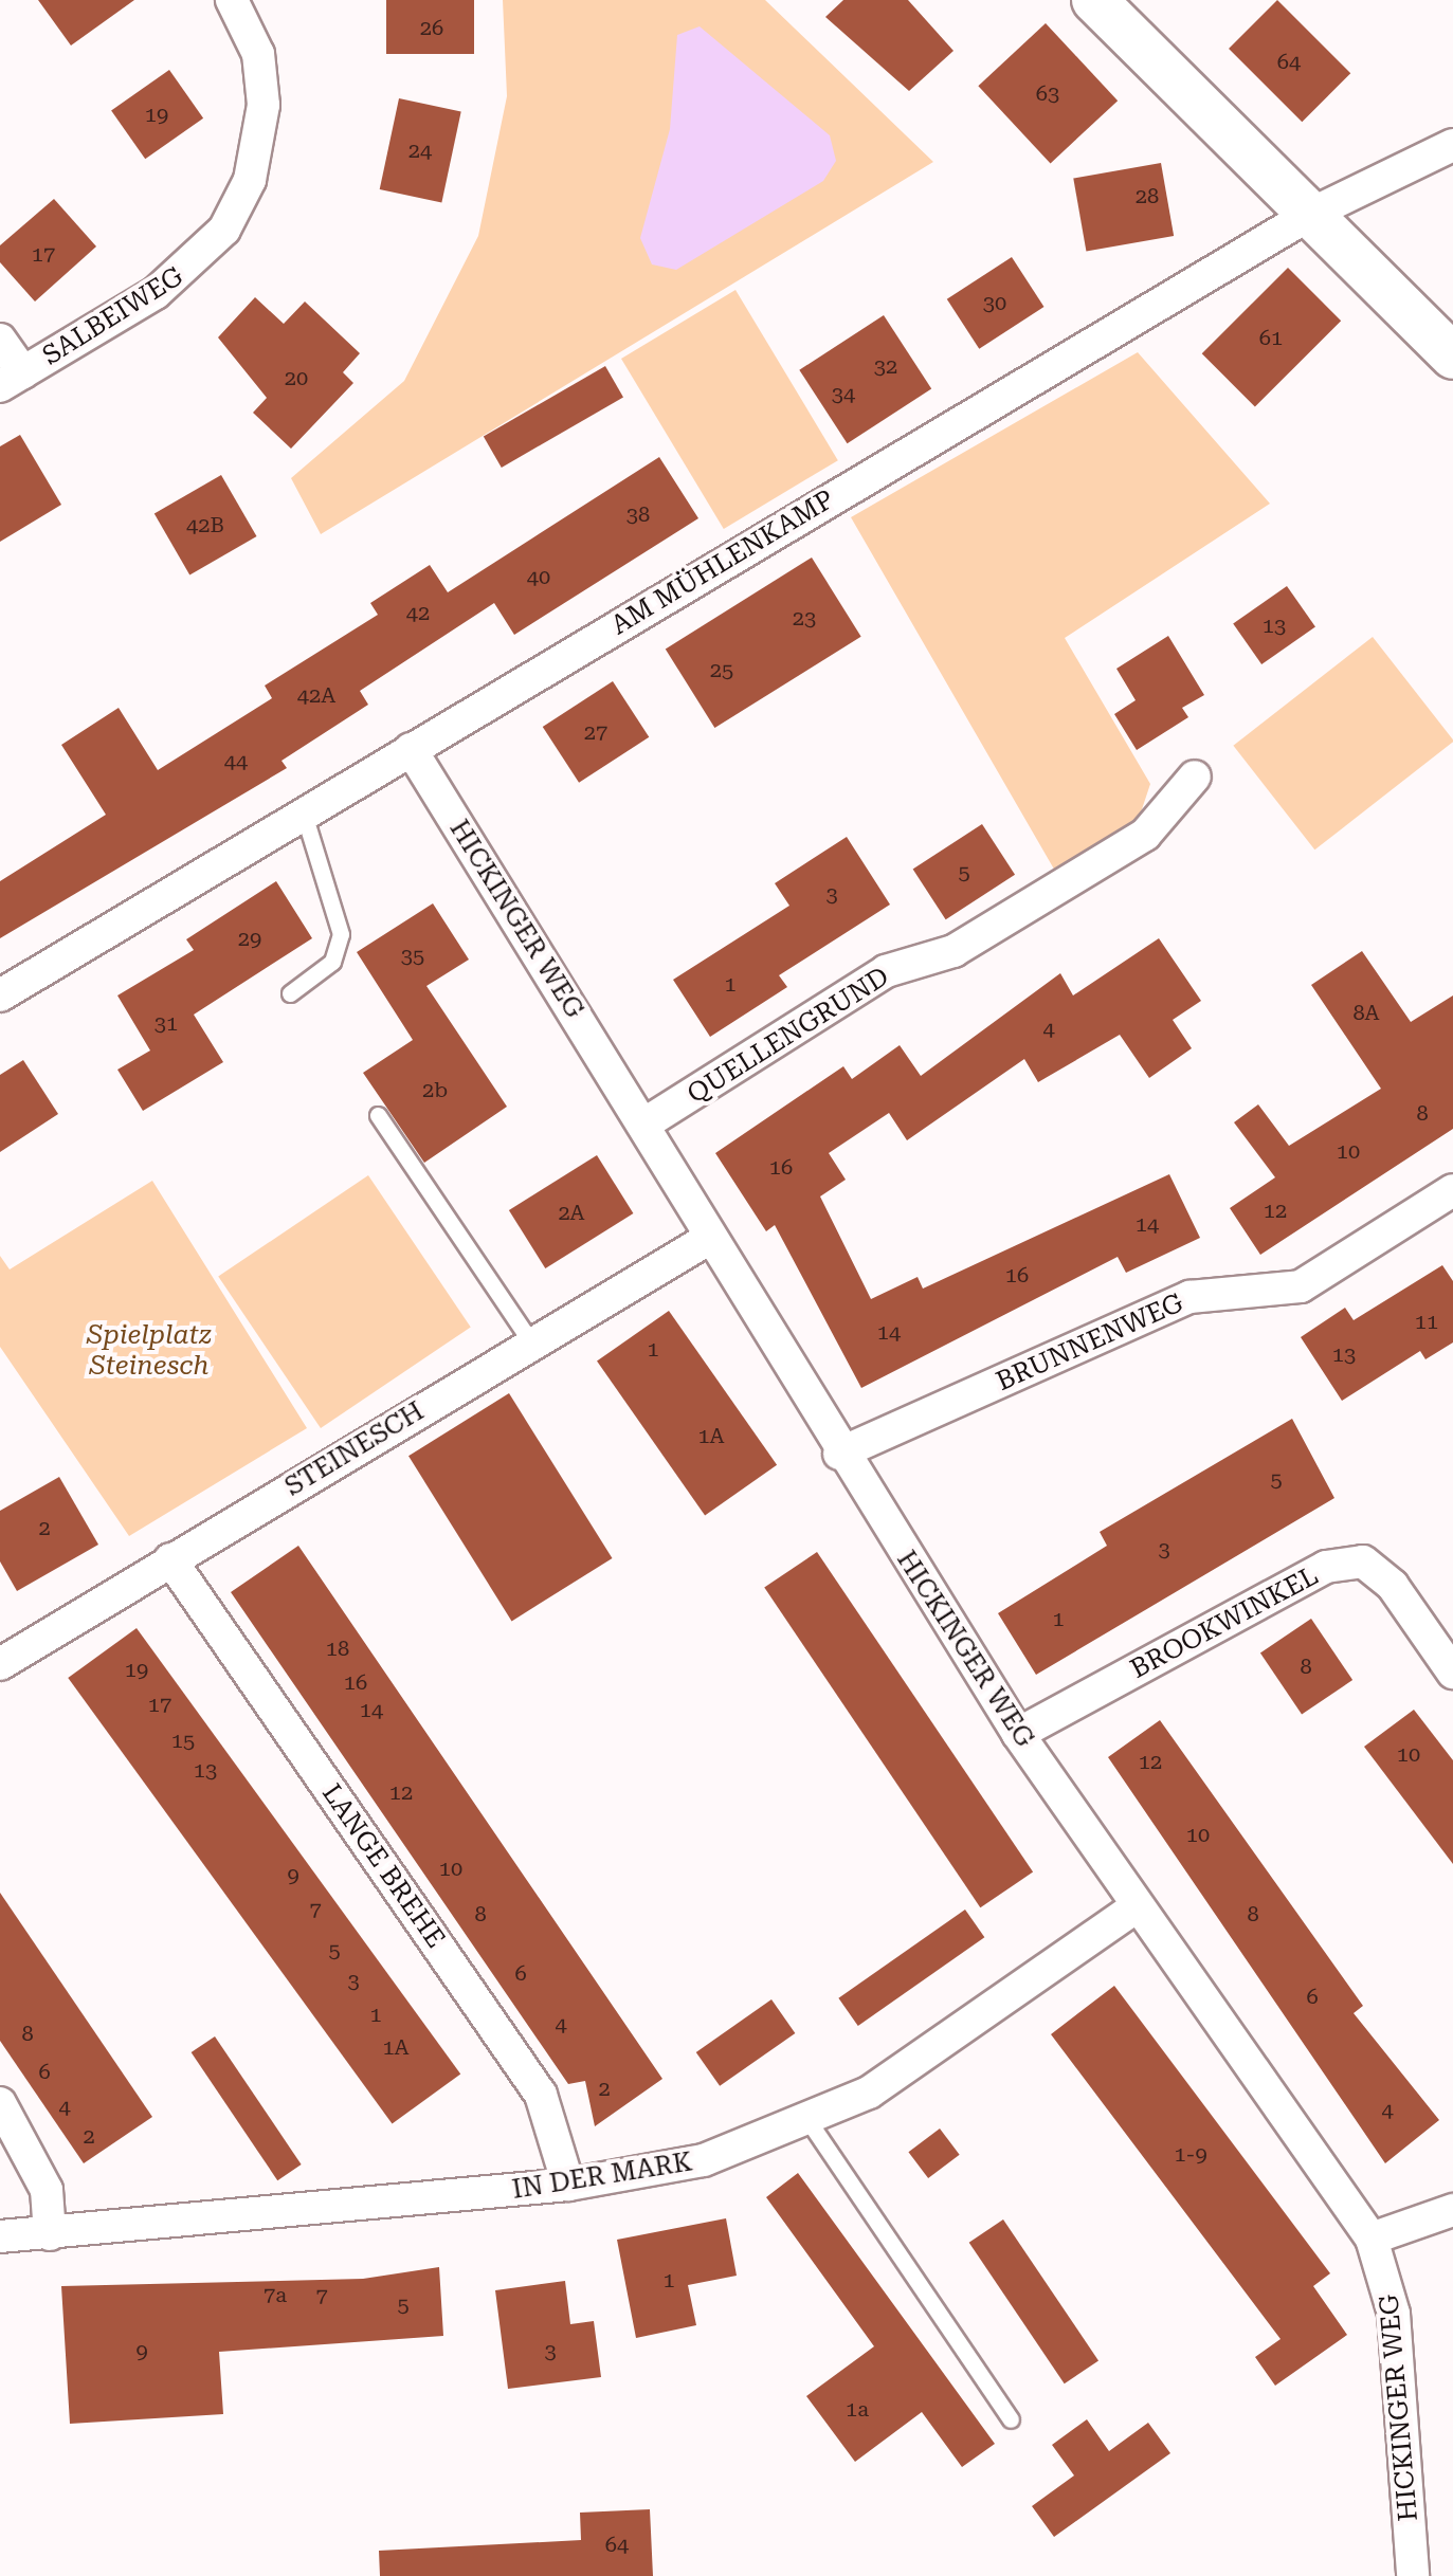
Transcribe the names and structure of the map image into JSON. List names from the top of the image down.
{
  "streets": {
    "street": [
      "SALBEIWEG",
      "AM MÜHLENKAMP",
      "HICKINGER WEG",
      "QUELLENGRUND",
      "BRUNNENWEG",
      "STEINESCH",
      "BROOKWINKEL",
      "LANGE BREHE",
      "IN DER MARK"
    ]
  },
  "crossings": [
    ["AM MÜHLENKAMP", "HICKINGER WEG"],
    ["HICKINGER WEG", "QUELLENGRUND"],
    ["HICKINGER WEG", "BRUNNENWEG"],
    ["HICKINGER WEG", "STEINESCH"],
    ["HICKINGER WEG", "BROOKWINKEL"],
    ["HICKINGER WEG", "IN DER MARK"],
    ["STEINESCH", "LANGE BREHE"],
    ["LANGE BREHE", "IN DER MARK"]
  ],
  "parks": ["Spielplatz Steinesch"],
  "house_numbers": [
    "26",
    "64",
    "63",
    "19",
    "24",
    "28",
    "17",
    "30",
    "61",
    "32",
    "20",
    "34",
    "38",
    "42B",
    "40",
    "42",
    "23",
    "13",
    "25",
    "42A",
    "27",
    "44",
    "5",
    "3",
    "29",
    "35",
    "1",
    "8A",
    "31",
    "4",
    "2b",
    "8",
    "10",
    "16",
    "12",
    "2A",
    "14",
    "16",
    "11",
    "14",
    "1",
    "13",
    "1A",
    "5",
    "2",
    "3",
    "1",
    "18",
    "8",
    "19",
    "16",
    "17",
    "14",
    "15",
    "10",
    "12",
    "13",
    "12",
    "10",
    "10",
    "9",
    "7",
    "8",
    "8",
    "5",
    "6",
    "3",
    "6",
    "1",
    "4",
    "8",
    "1A",
    "6",
    "2",
    "4",
    "4",
    "2",
    "1-9",
    "1",
    "7a",
    "7",
    "5",
    "9",
    "3",
    "1a",
    "64"
  ]
}
